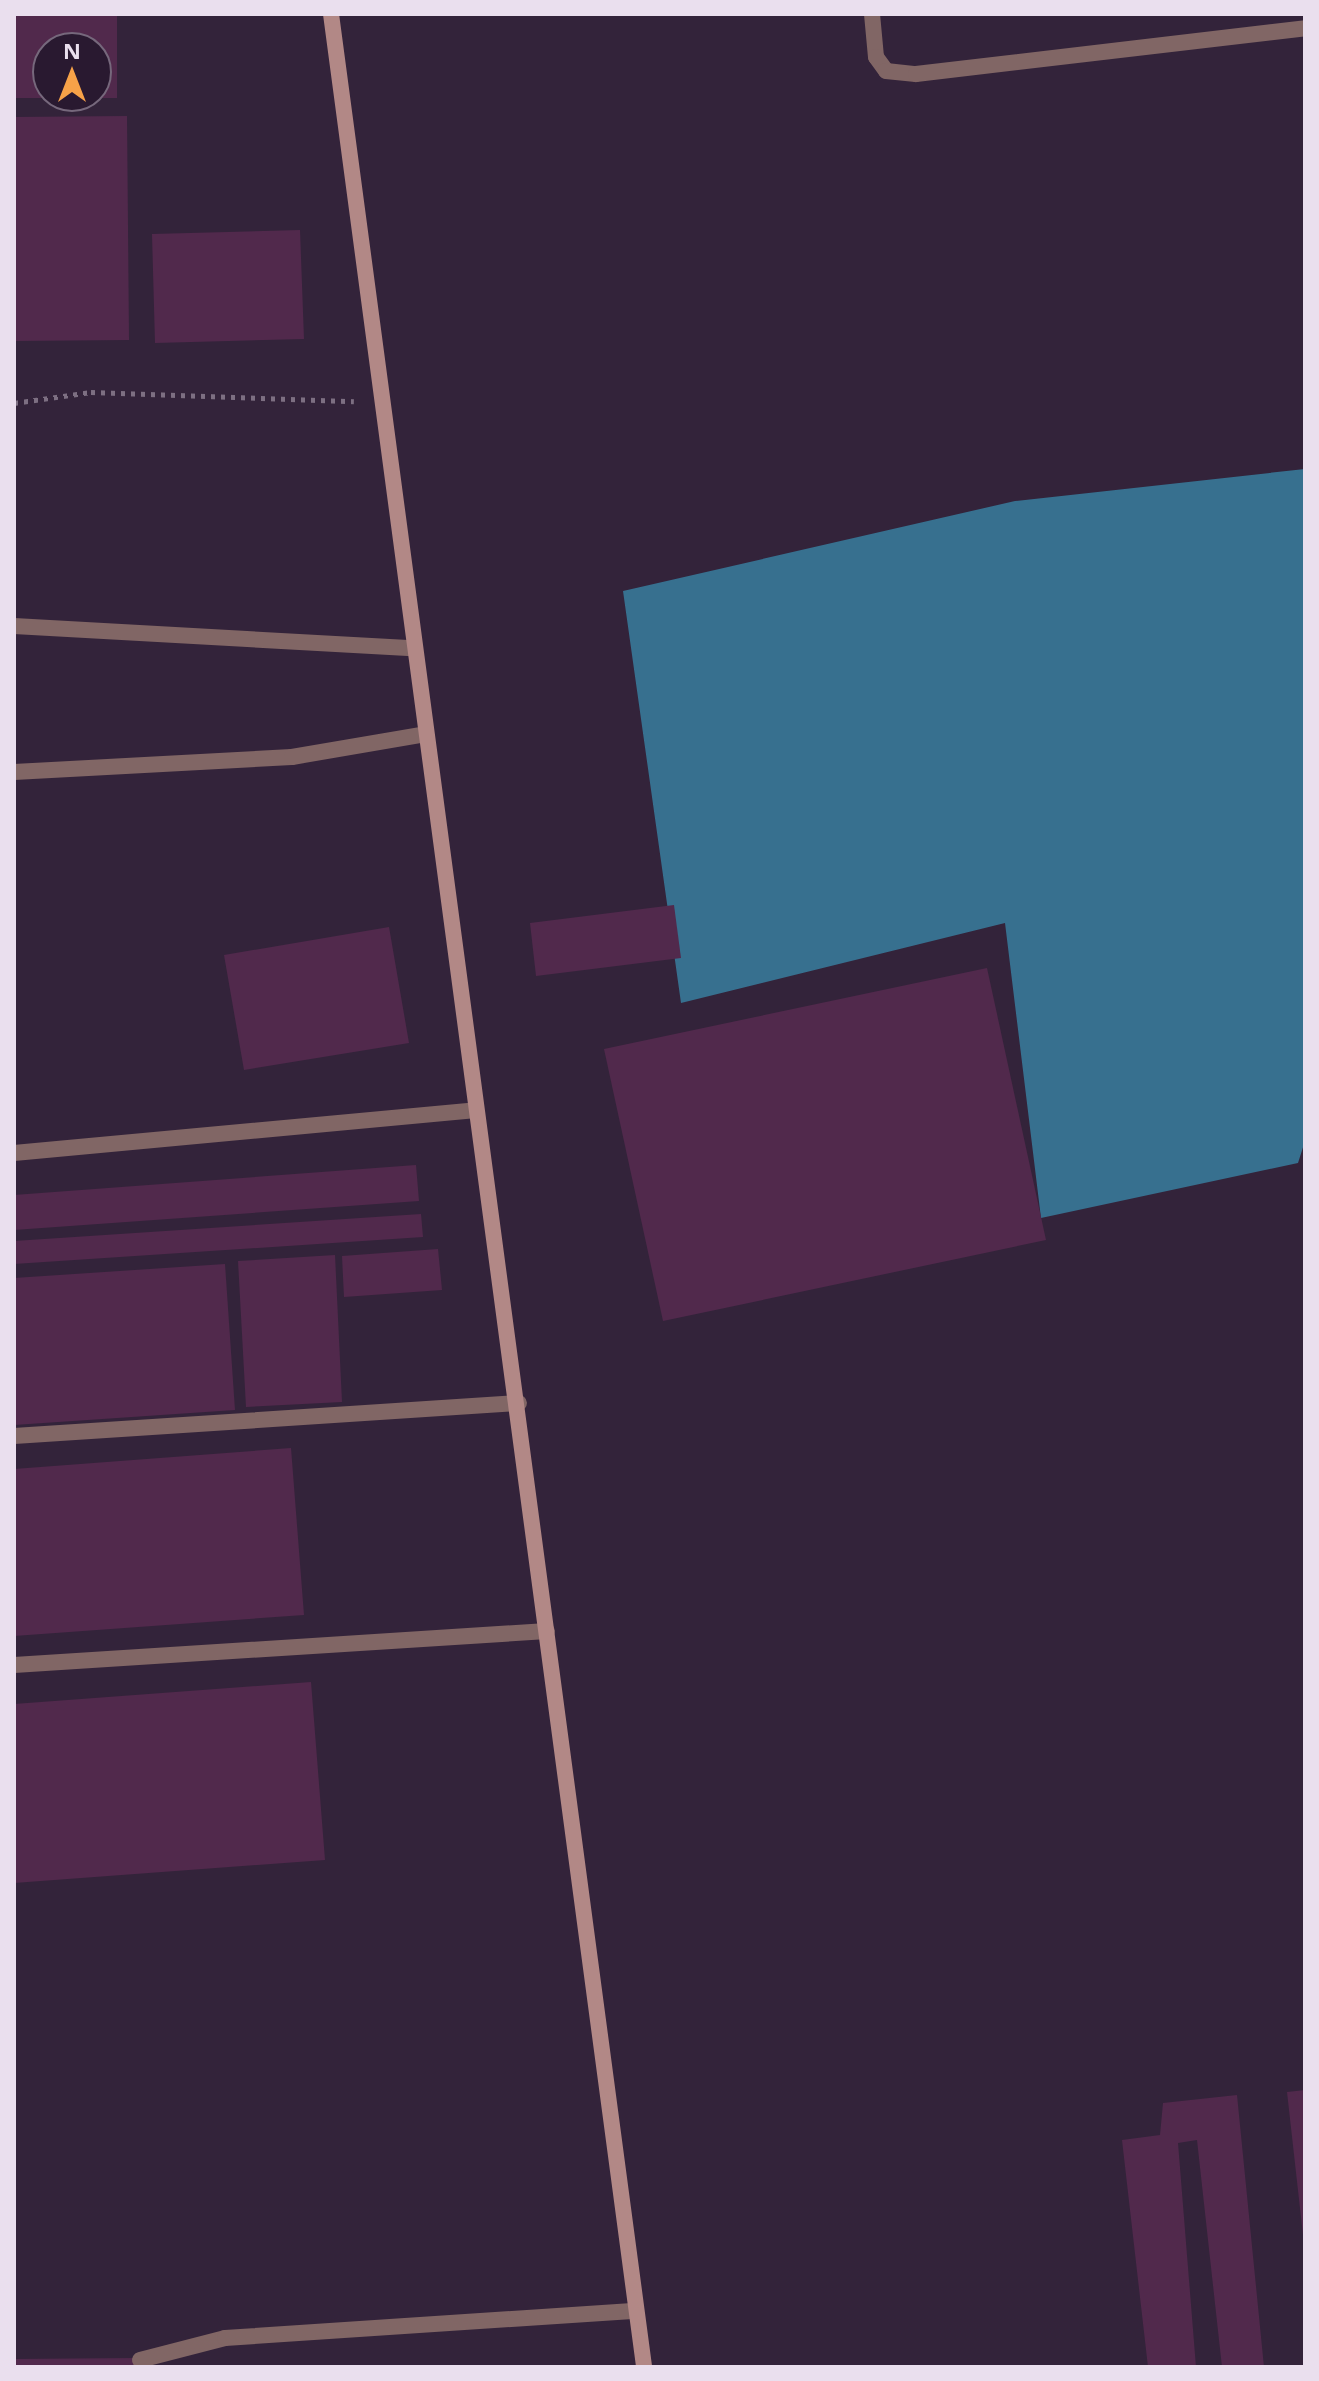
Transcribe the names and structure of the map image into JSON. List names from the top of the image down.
{
  "north": "top"
}
